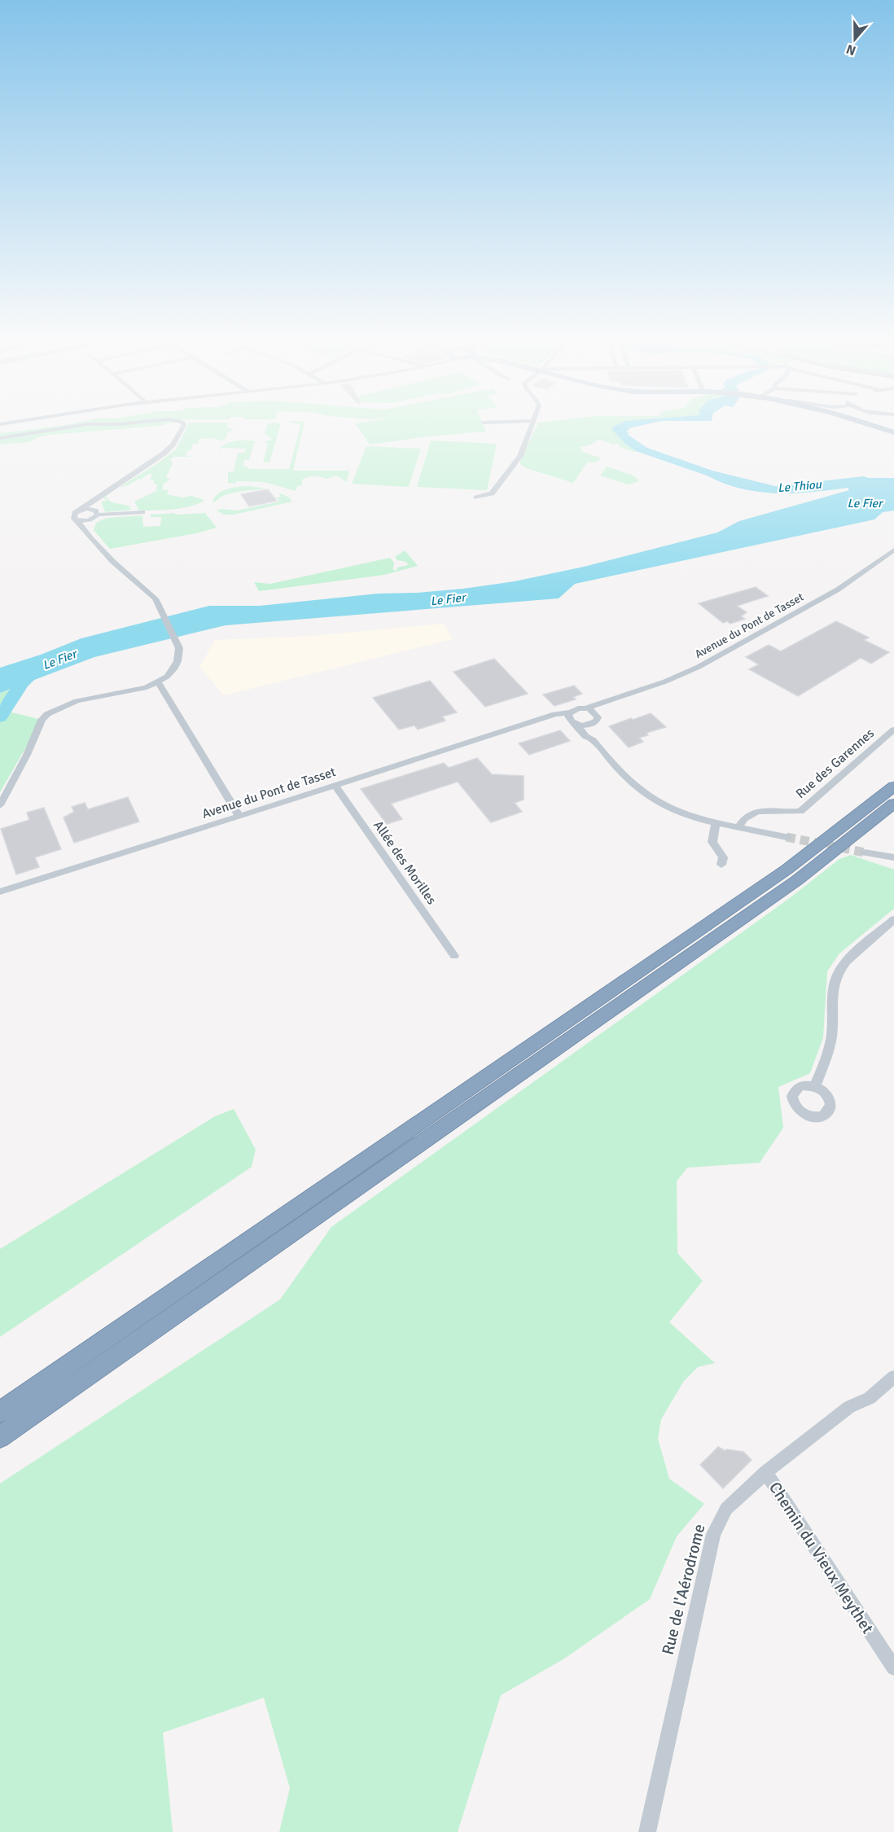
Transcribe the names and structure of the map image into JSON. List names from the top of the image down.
{
  "streets": {
    "street": [
      "Avenue du Pont de Tasset",
      "Rue des Garennes",
      "Allée des Morilles",
      "Chemin du Vieux Meythet",
      "Rue de l'Aérodrome"
    ]
  },
  "crossings": [
    ["Avenue du Pont de Tasset", "Allée des Morilles"],
    ["Chemin du Vieux Meythet", "Rue de l'Aérodrome"]
  ],
  "water": ["Le Thiou", "Le Fier"],
  "north": "bottom"
}
